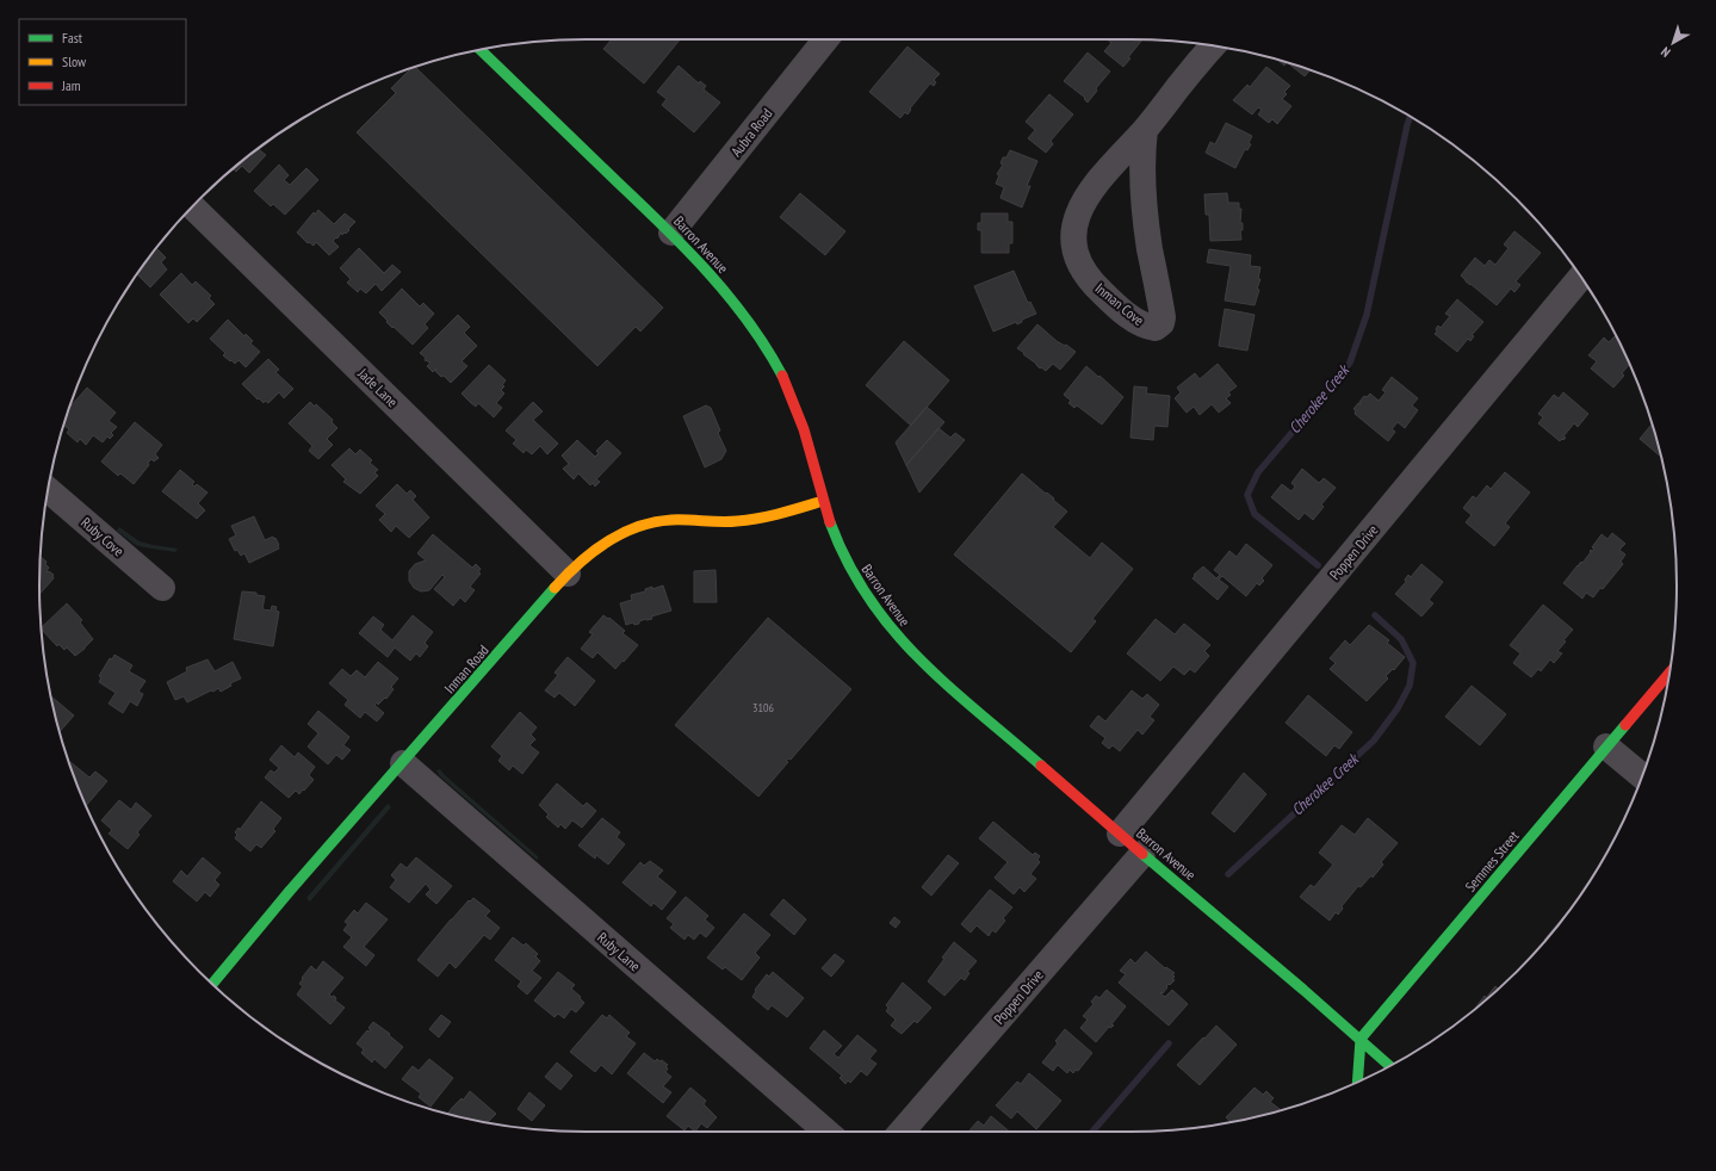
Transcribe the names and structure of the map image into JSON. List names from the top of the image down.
{
  "streets": {
    "main road": ["Barron Avenue", "Inman Road", "Semmes Street"],
    "street": [
      "Aubra Road",
      "Inman Cove",
      "Jade Lane",
      "Ruby Cove",
      "Poppen Drive",
      "Ruby Lane"
    ]
  },
  "crossings": [
    ["Aubra Road", "Barron Avenue"],
    ["Barron Avenue", "Poppen Drive"],
    ["Barron Avenue", "Inman Road"],
    ["Barron Avenue", "Semmes Street"],
    ["Jade Lane", "Inman Road"],
    ["Inman Road", "Ruby Lane"]
  ],
  "water": ["Cherokee Creek"],
  "house_numbers": ["3106"],
  "legend": ["Fast", "Slow", "Jam"],
  "north": "bottom left"
}
